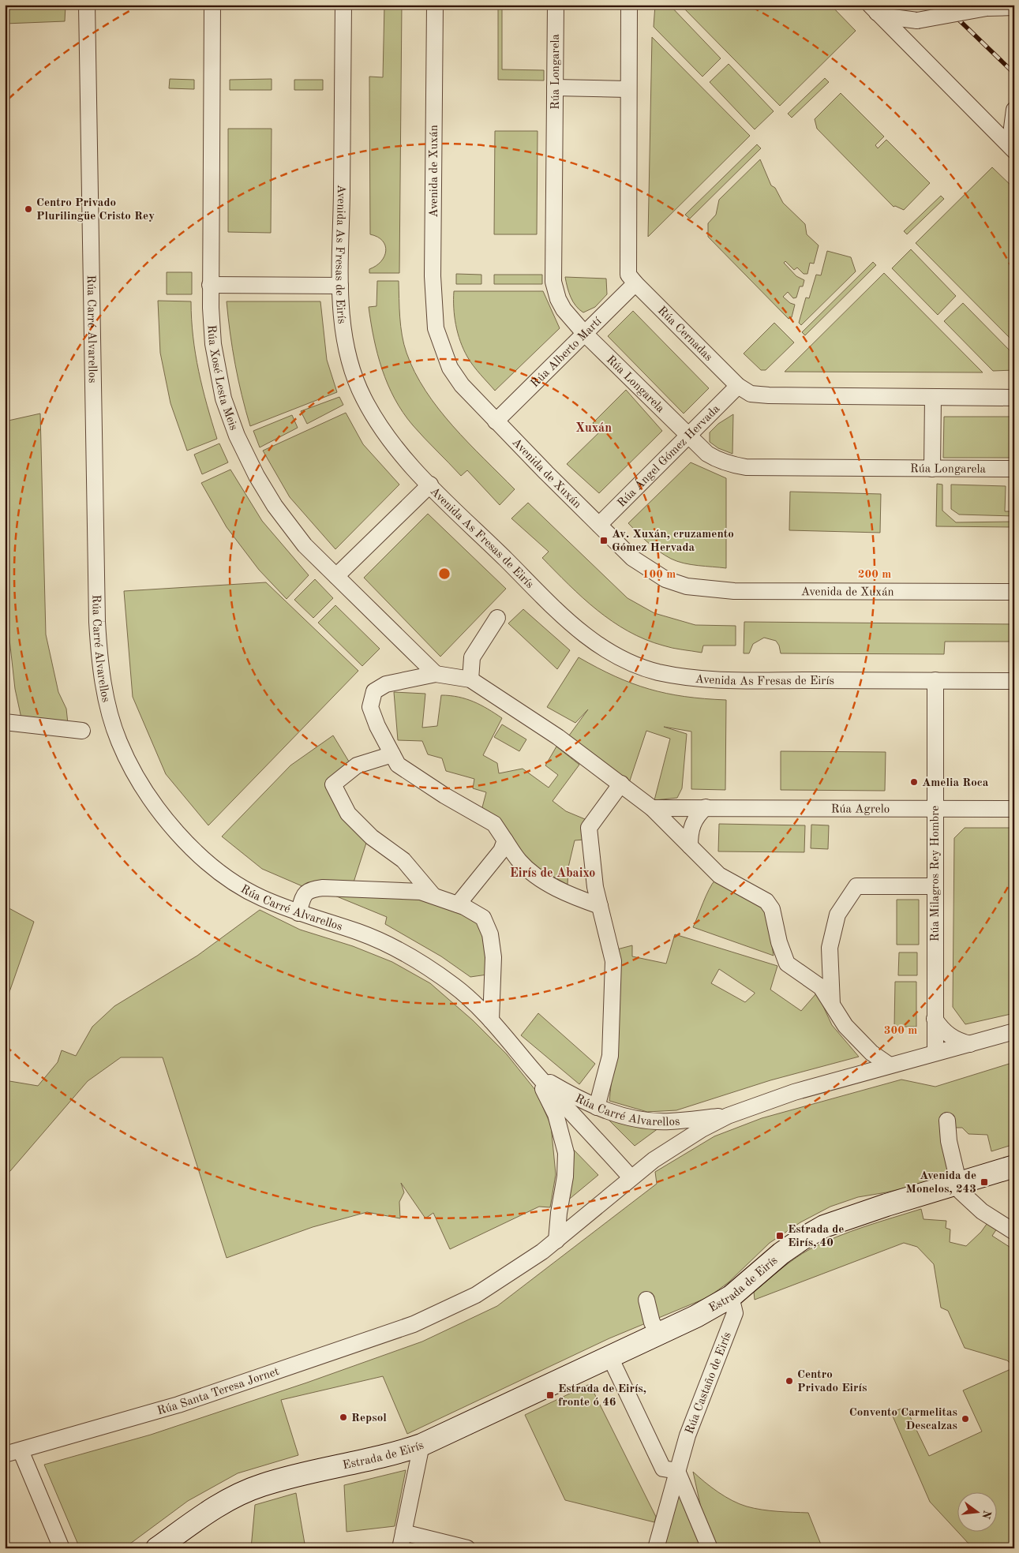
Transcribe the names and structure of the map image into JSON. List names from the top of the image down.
{
  "streets": {
    "street": [
      "Rúa Longarela",
      "Avenida de Xuxán",
      "Avenida As Fresas de Eirís",
      "Rúa Carré Alvarellos",
      "Rúa Cernadas",
      "Rúa Alberto Martí",
      "Rúa Xosé Lesta Meis",
      "Rúa Ángel Gómez Hervada",
      "Rúa Agrelo",
      "Rúa Milagros Rey Hombre",
      "Estrada de Eirís",
      "Rúa Castaño de Eirís",
      "Rúa Santa Teresa Jornet"
    ]
  },
  "crossings": [
    ["Rúa Longarela", "Rúa Alberto Martí"],
    ["Rúa Longarela", "Rúa Ángel Gómez Hervada"],
    ["Avenida de Xuxán", "Rúa Alberto Martí"],
    ["Avenida de Xuxán", "Rúa Ángel Gómez Hervada"],
    ["Avenida As Fresas de Eirís", "Rúa Milagros Rey Hombre"],
    ["Rúa Carré Alvarellos", "Rúa Santa Teresa Jornet"],
    ["Rúa Cernadas", "Rúa Alberto Martí"],
    ["Rúa Cernadas", "Rúa Ángel Gómez Hervada"],
    ["Rúa Agrelo", "Rúa Milagros Rey Hombre"],
    ["Estrada de Eirís", "Rúa Castaño de Eirís"]
  ],
  "districts": ["Xuxán", "Eirís de Abaixo"],
  "places": {
    "other": [
      "Centro Privado Plurilingüe Cristo Rey",
      "Amelia Roca",
      "Centro Privado Eirís",
      "Repsol",
      "Convento Carmelitas Descalzas"
    ],
    "transit": [
      "Av. Xuxán, cruzamento Gómez Hervada",
      "Avenida de Monelos, 243",
      "Estrada de Eirís, 40",
      "Estrada de Eirís, fronte ó 46"
    ]
  },
  "north": "right",
  "rings": ["100 m", "200 m", "300 m"]
}
